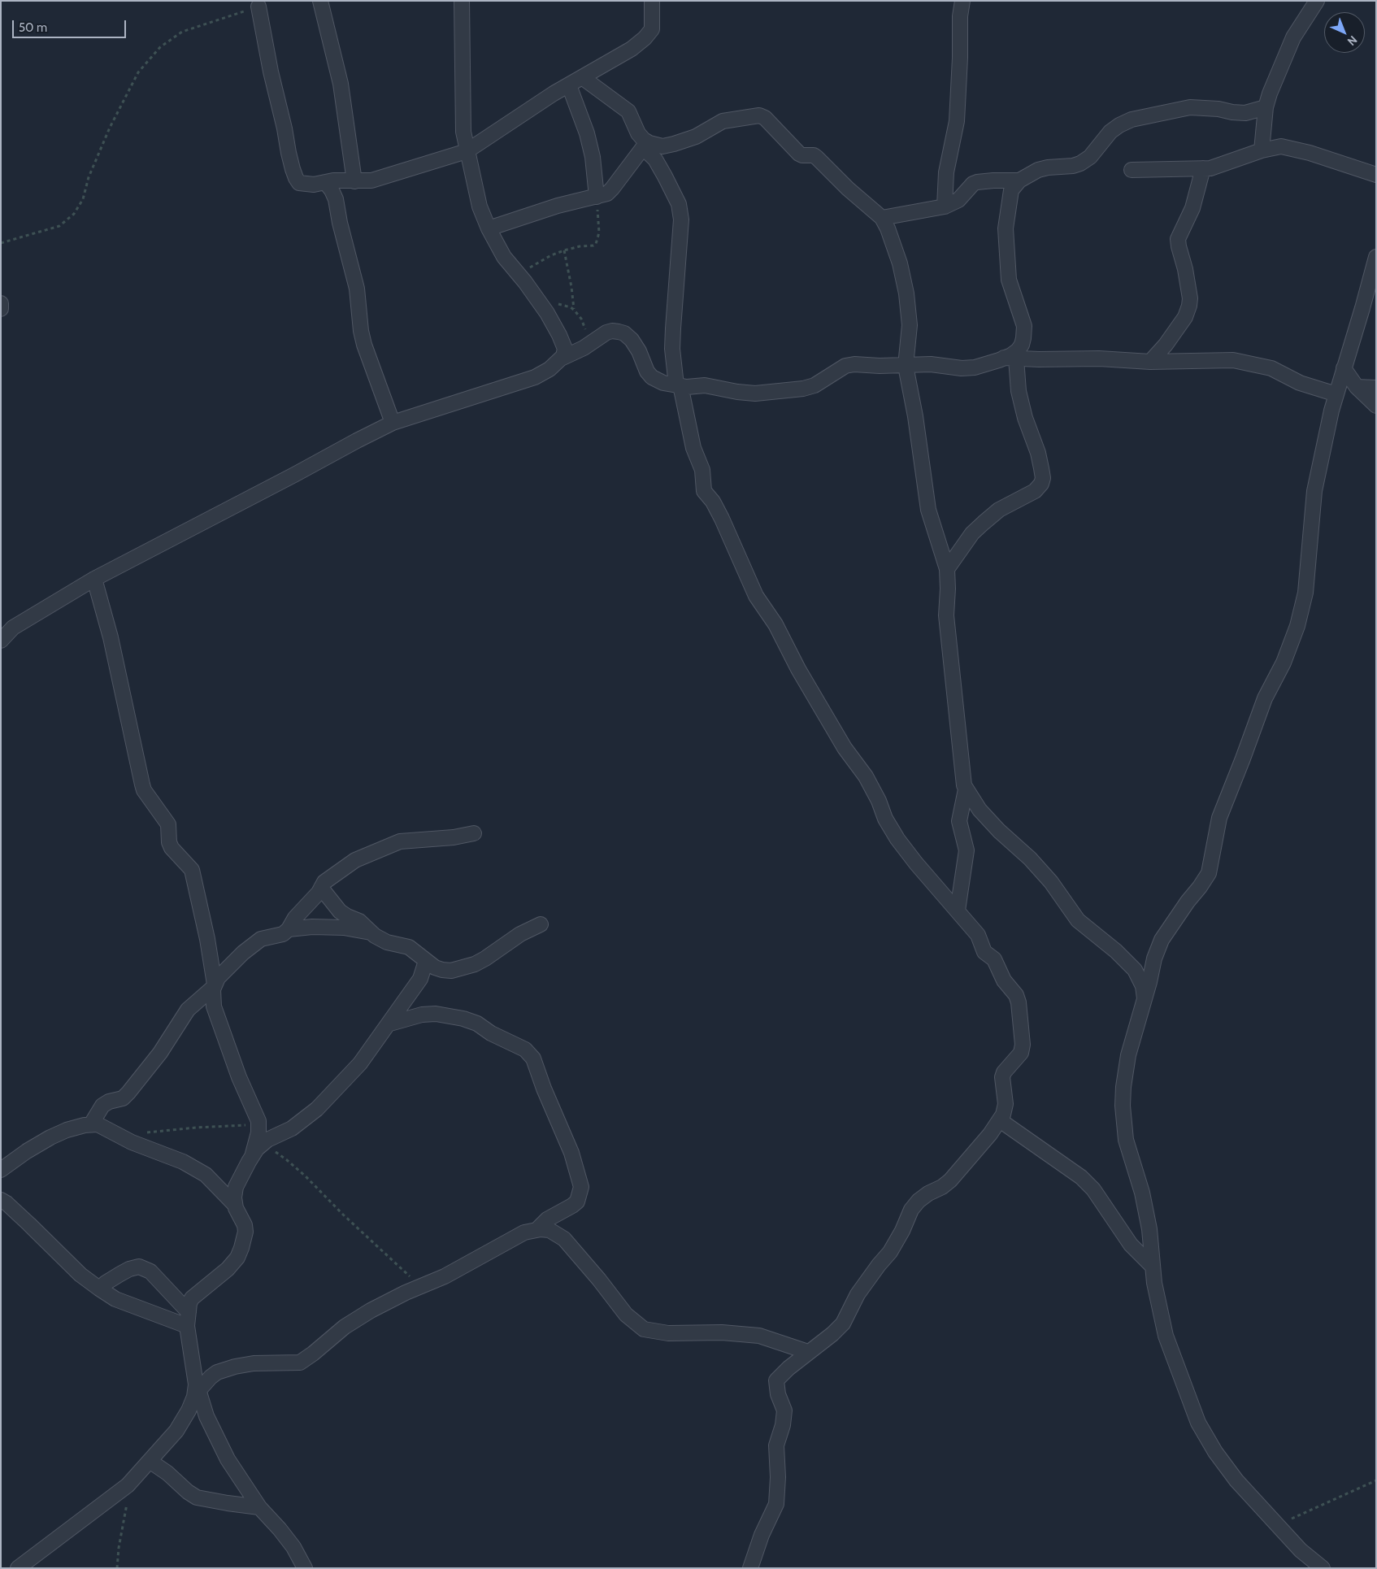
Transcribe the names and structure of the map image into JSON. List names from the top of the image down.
{
  "scale_bar": "50 m",
  "north": "bottom right"
}
